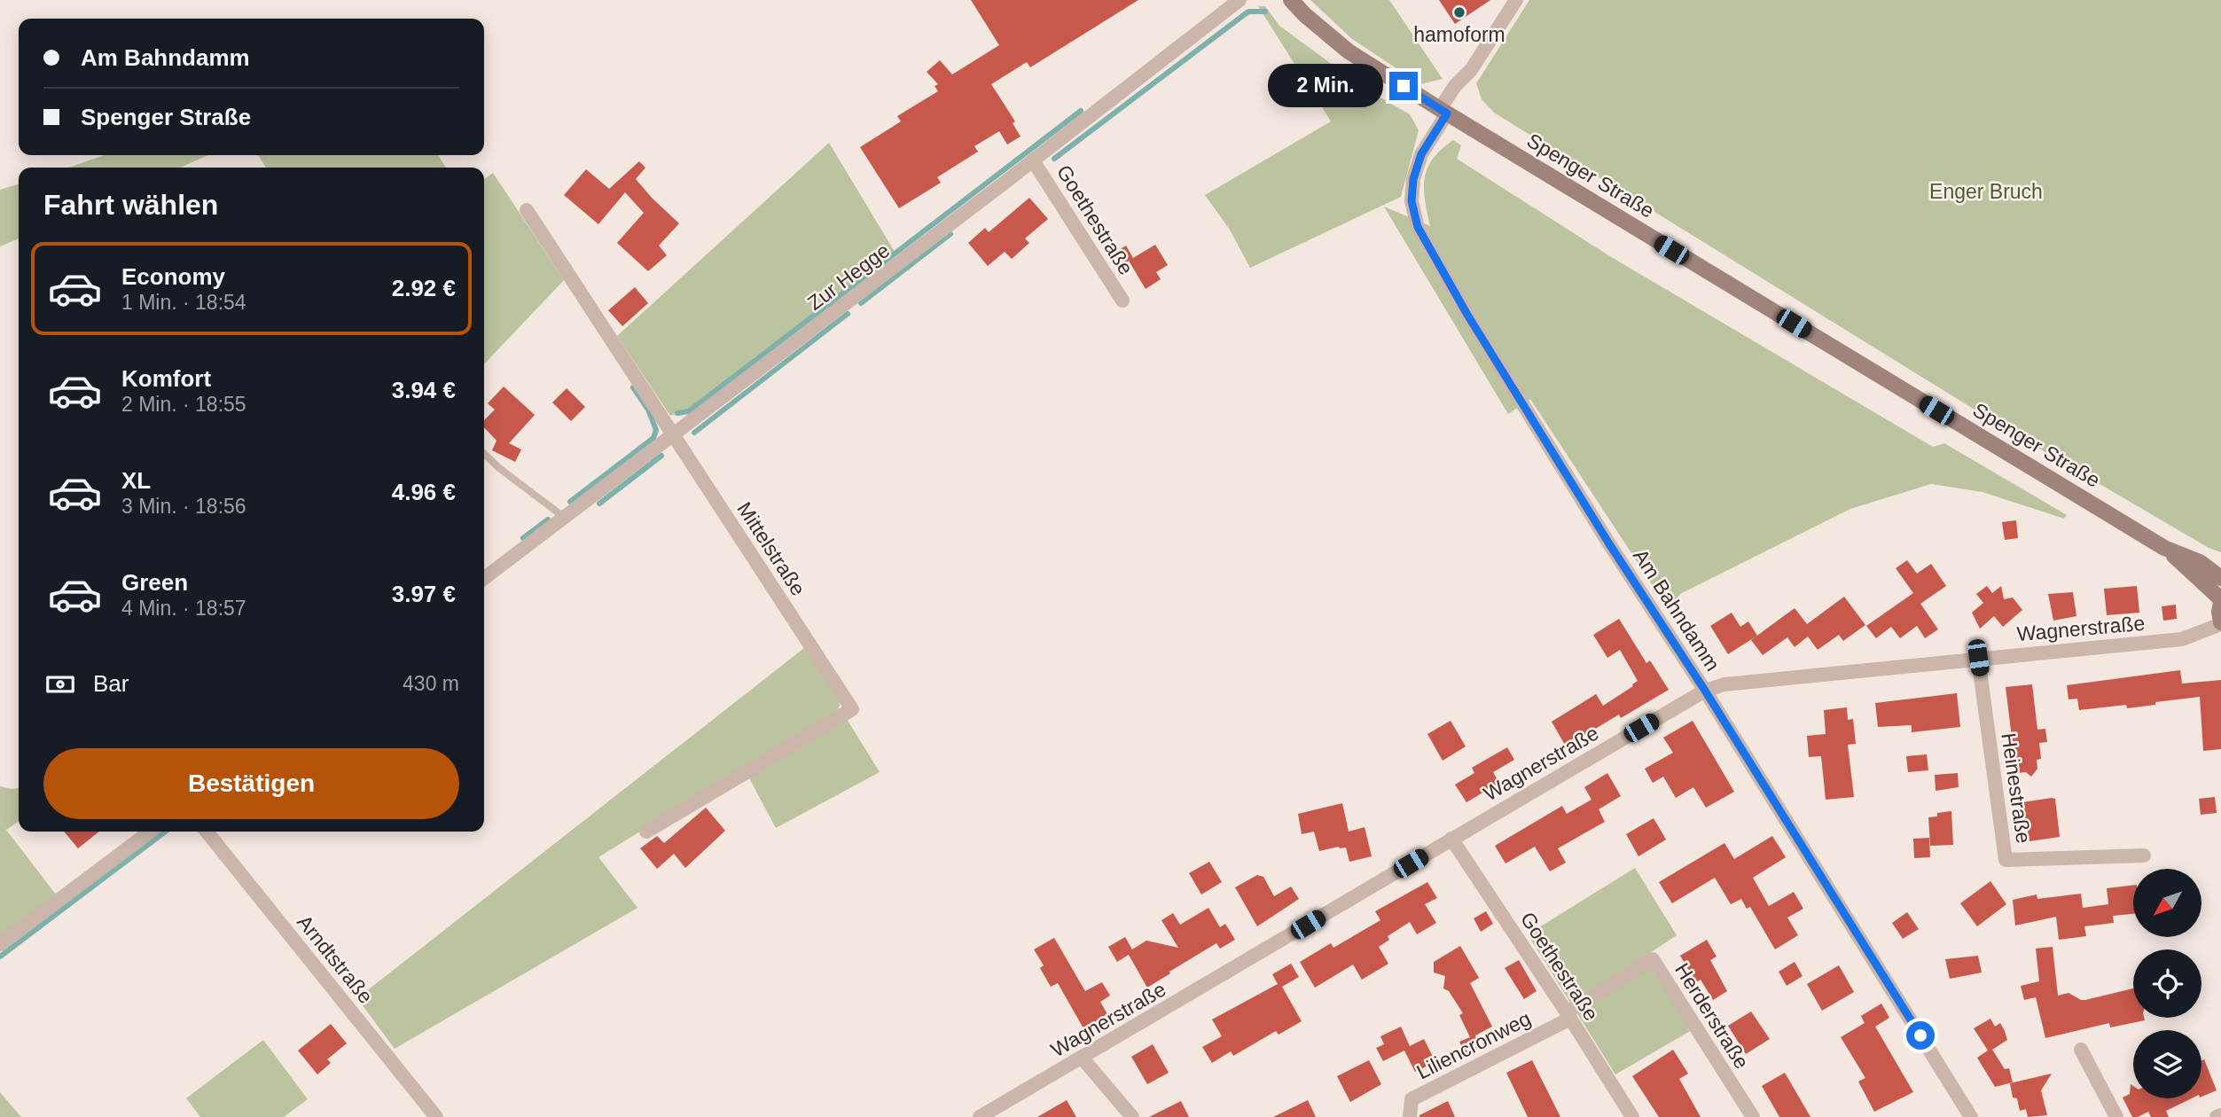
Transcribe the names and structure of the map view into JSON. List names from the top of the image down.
{
  "streets": {
    "street": [
      "Spenger Straße",
      "Goethestraße",
      "Zur Hegge",
      "Mittelstraße",
      "Am Bahndamm",
      "Wagnerstraße",
      "Heinestraße",
      "Arndtstraße",
      "Herderstraße",
      "Liliencronweg"
    ]
  },
  "crossings": [
    ["Spenger Straße", "Am Bahndamm"],
    ["Goethestraße", "Zur Hegge"],
    ["Goethestraße", "Wagnerstraße"],
    ["Goethestraße", "Herderstraße"],
    ["Goethestraße", "Liliencronweg"],
    ["Zur Hegge", "Mittelstraße"],
    ["Am Bahndamm", "Wagnerstraße"],
    ["Wagnerstraße", "Heinestraße"],
    ["Herderstraße", "Liliencronweg"]
  ],
  "parks": ["Enger Bruch"],
  "places": ["hamoform"],
  "north": "bottom left",
  "page": {
    "banner": ["Am Bahndamm", "Spenger Straße"],
    "bubble": "2 Min.",
    "heading": "Fahrt wählen",
    "list": [
      {
        "name": "Economy",
        "note": "1 Min. · 18:54",
        "value": "2.92 €"
      },
      {
        "name": "Komfort",
        "note": "2 Min. · 18:55",
        "value": "3.94 €"
      },
      {
        "name": "XL",
        "note": "3 Min. · 18:56",
        "value": "4.96 €"
      },
      {
        "name": "Green",
        "note": "4 Min. · 18:57",
        "value": "3.97 €"
      }
    ],
    "pay": ["Bar", "430 m"],
    "buttons": "Bestätigen"
  }
}
